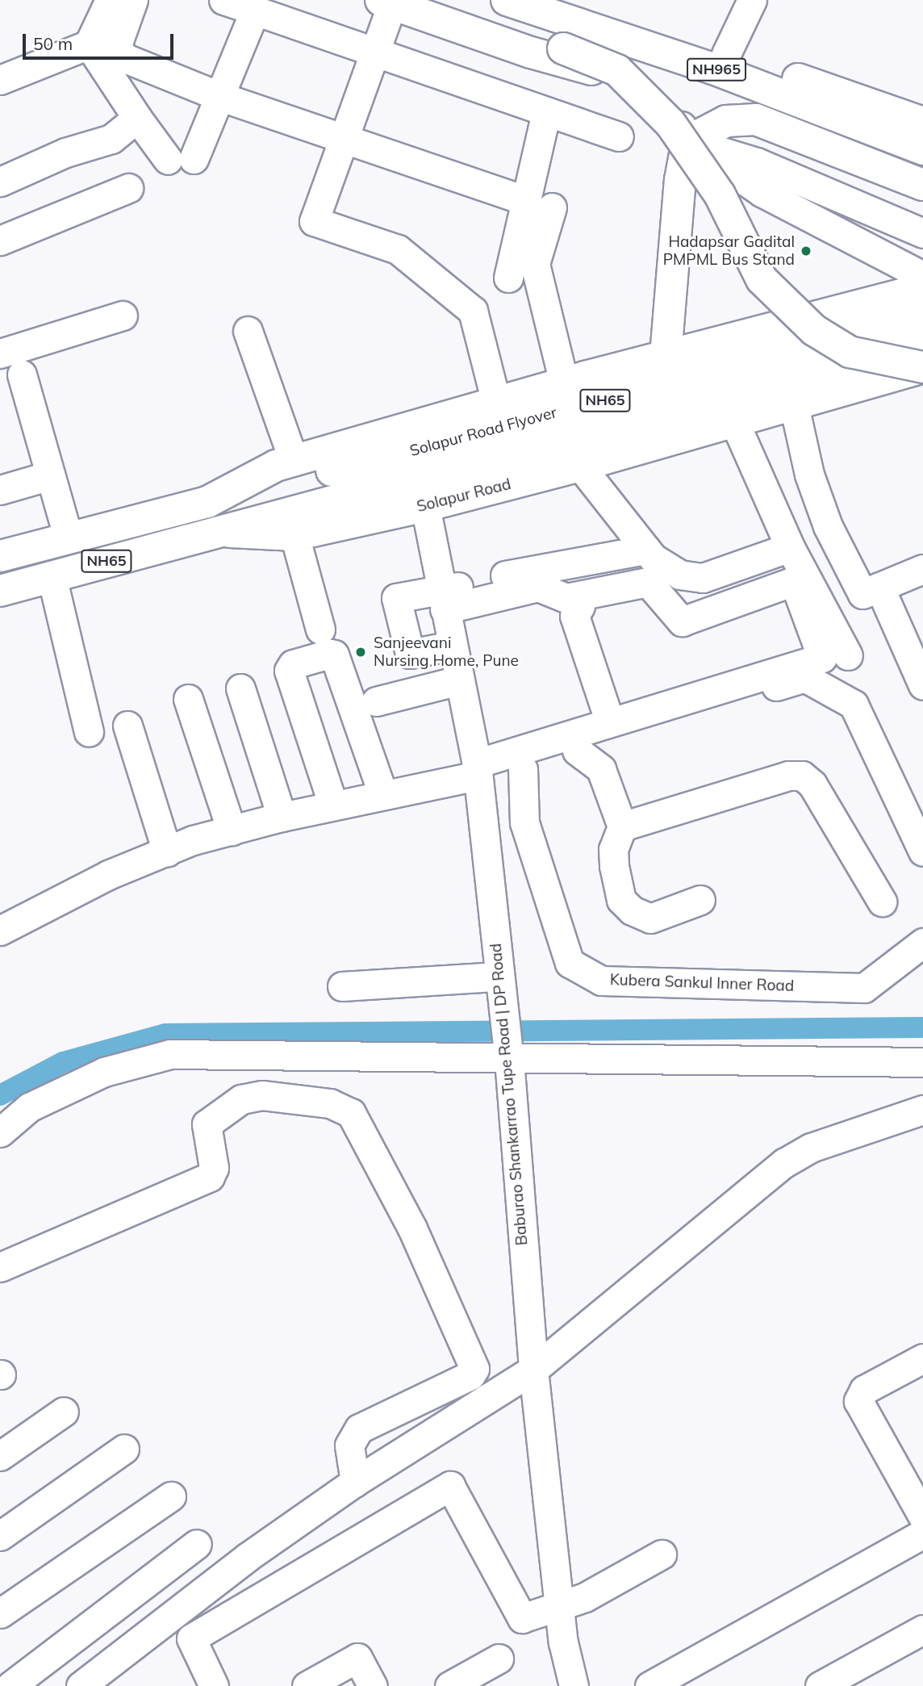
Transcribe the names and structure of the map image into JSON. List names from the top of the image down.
{
  "streets": {
    "main road": [
      "NH965",
      "NH65",
      "Solapur Road Flyover",
      "Solapur Road"
    ],
    "street": ["Kubera Sankul Inner Road", "Baburao Shankarrao Tupe Road | DP Road"]
  },
  "crossings": [
    ["Solapur Road Flyover", "Solapur Road"],
    ["Solapur Road", "Baburao Shankarrao Tupe Road | DP Road"]
  ],
  "places": ["Hadapsar Gadital PMPML Bus Stand", "Sanjeevani Nursing Home, Pune"],
  "scale_bar": "50 m"
}
